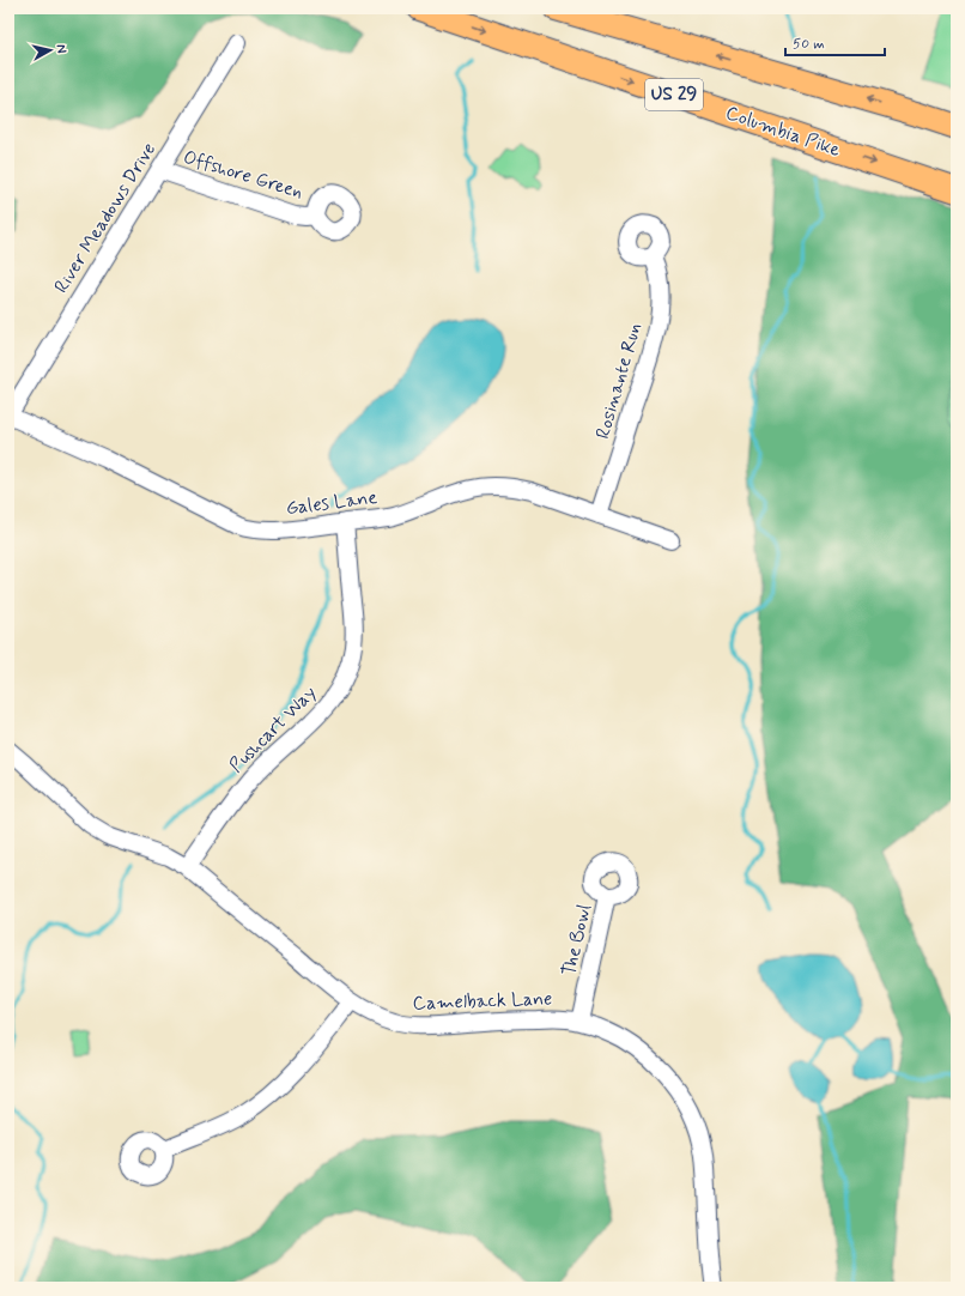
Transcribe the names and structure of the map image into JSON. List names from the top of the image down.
{
  "streets": {
    "highway": ["US 29", "Columbia Pike"],
    "street": [
      "Offshore Green",
      "River Meadows Drive",
      "Rosinante Run",
      "Gales Lane",
      "Pushcart Way",
      "The Bowl",
      "Camelback Lane"
    ]
  },
  "crossings": [
    ["Offshore Green", "River Meadows Drive"],
    ["River Meadows Drive", "Gales Lane"],
    ["Rosinante Run", "Gales Lane"],
    ["Gales Lane", "Pushcart Way"],
    ["Pushcart Way", "Camelback Lane"],
    ["The Bowl", "Camelback Lane"]
  ],
  "scale_bar": "50 m",
  "north": "right"
}
